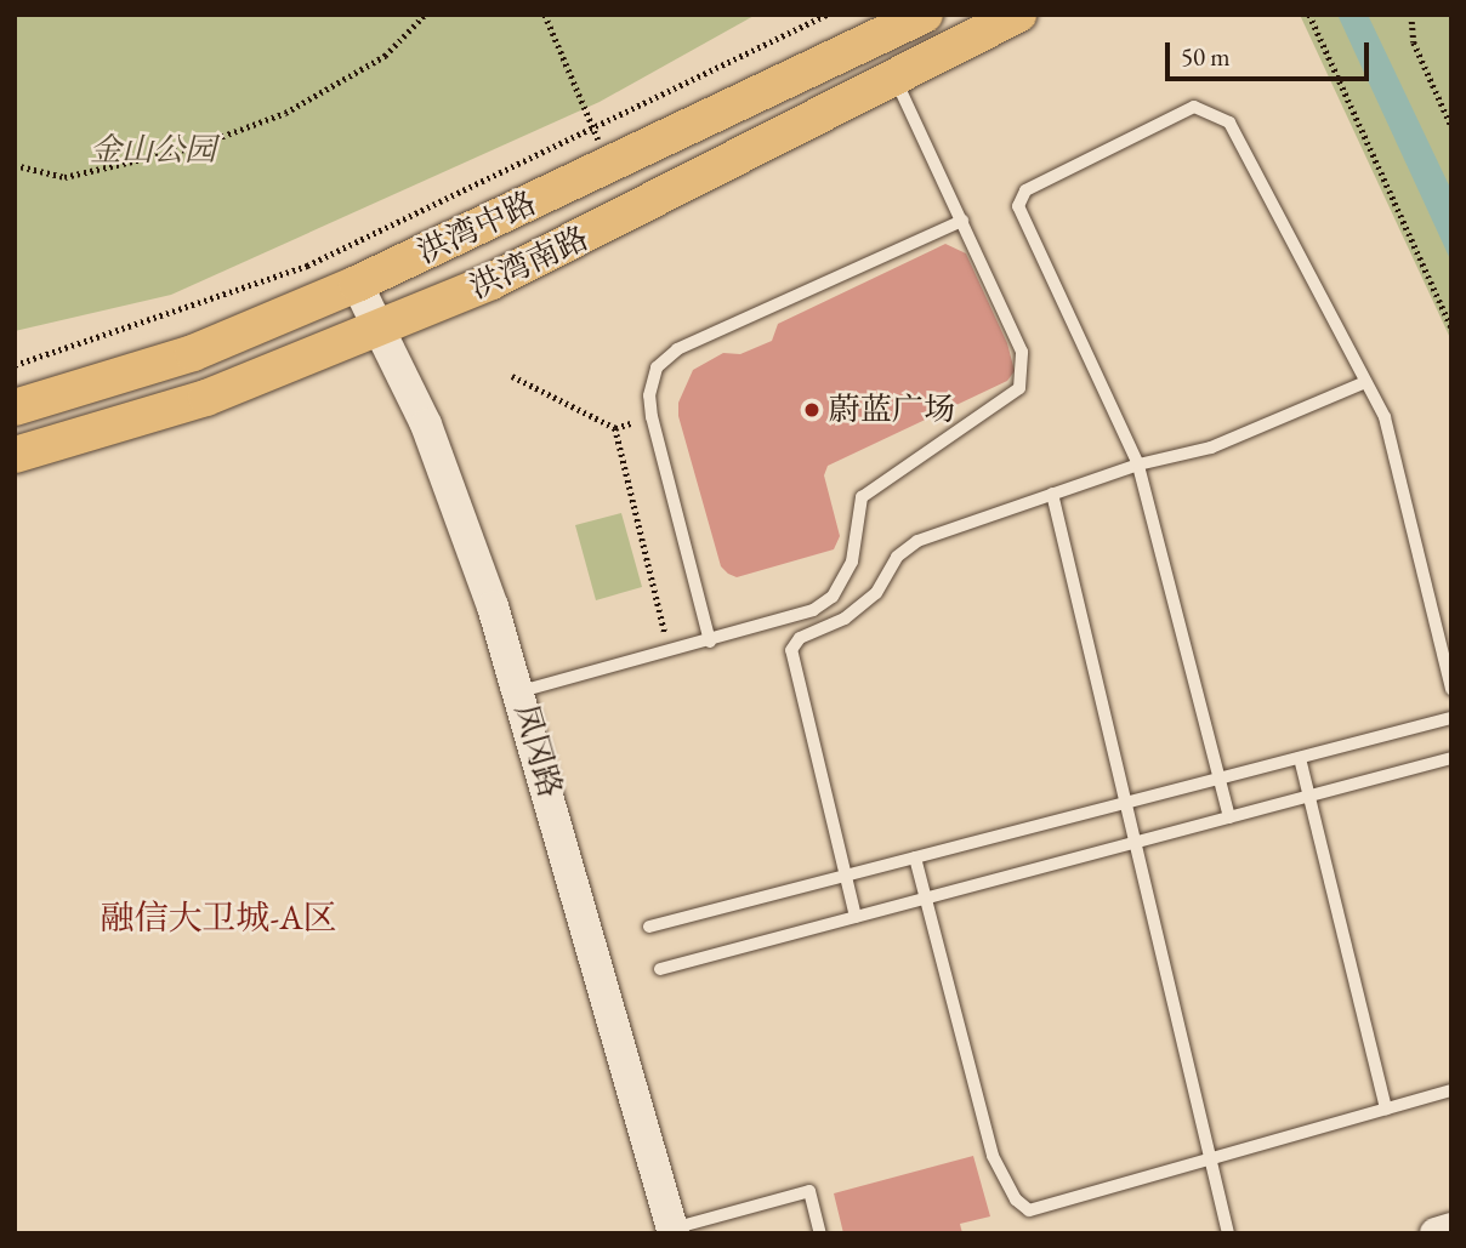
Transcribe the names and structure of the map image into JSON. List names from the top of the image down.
{
  "streets": {
    "main road": ["洪湾中路", "洪湾南路", "凤冈路"]
  },
  "crossings": [
    ["洪湾中路", "凤冈路"],
    ["洪湾南路", "凤冈路"]
  ],
  "districts": ["融信大卫城-A区"],
  "parks": ["金山公园"],
  "places": ["蔚蓝广场"],
  "scale_bar": "50 m"
}
